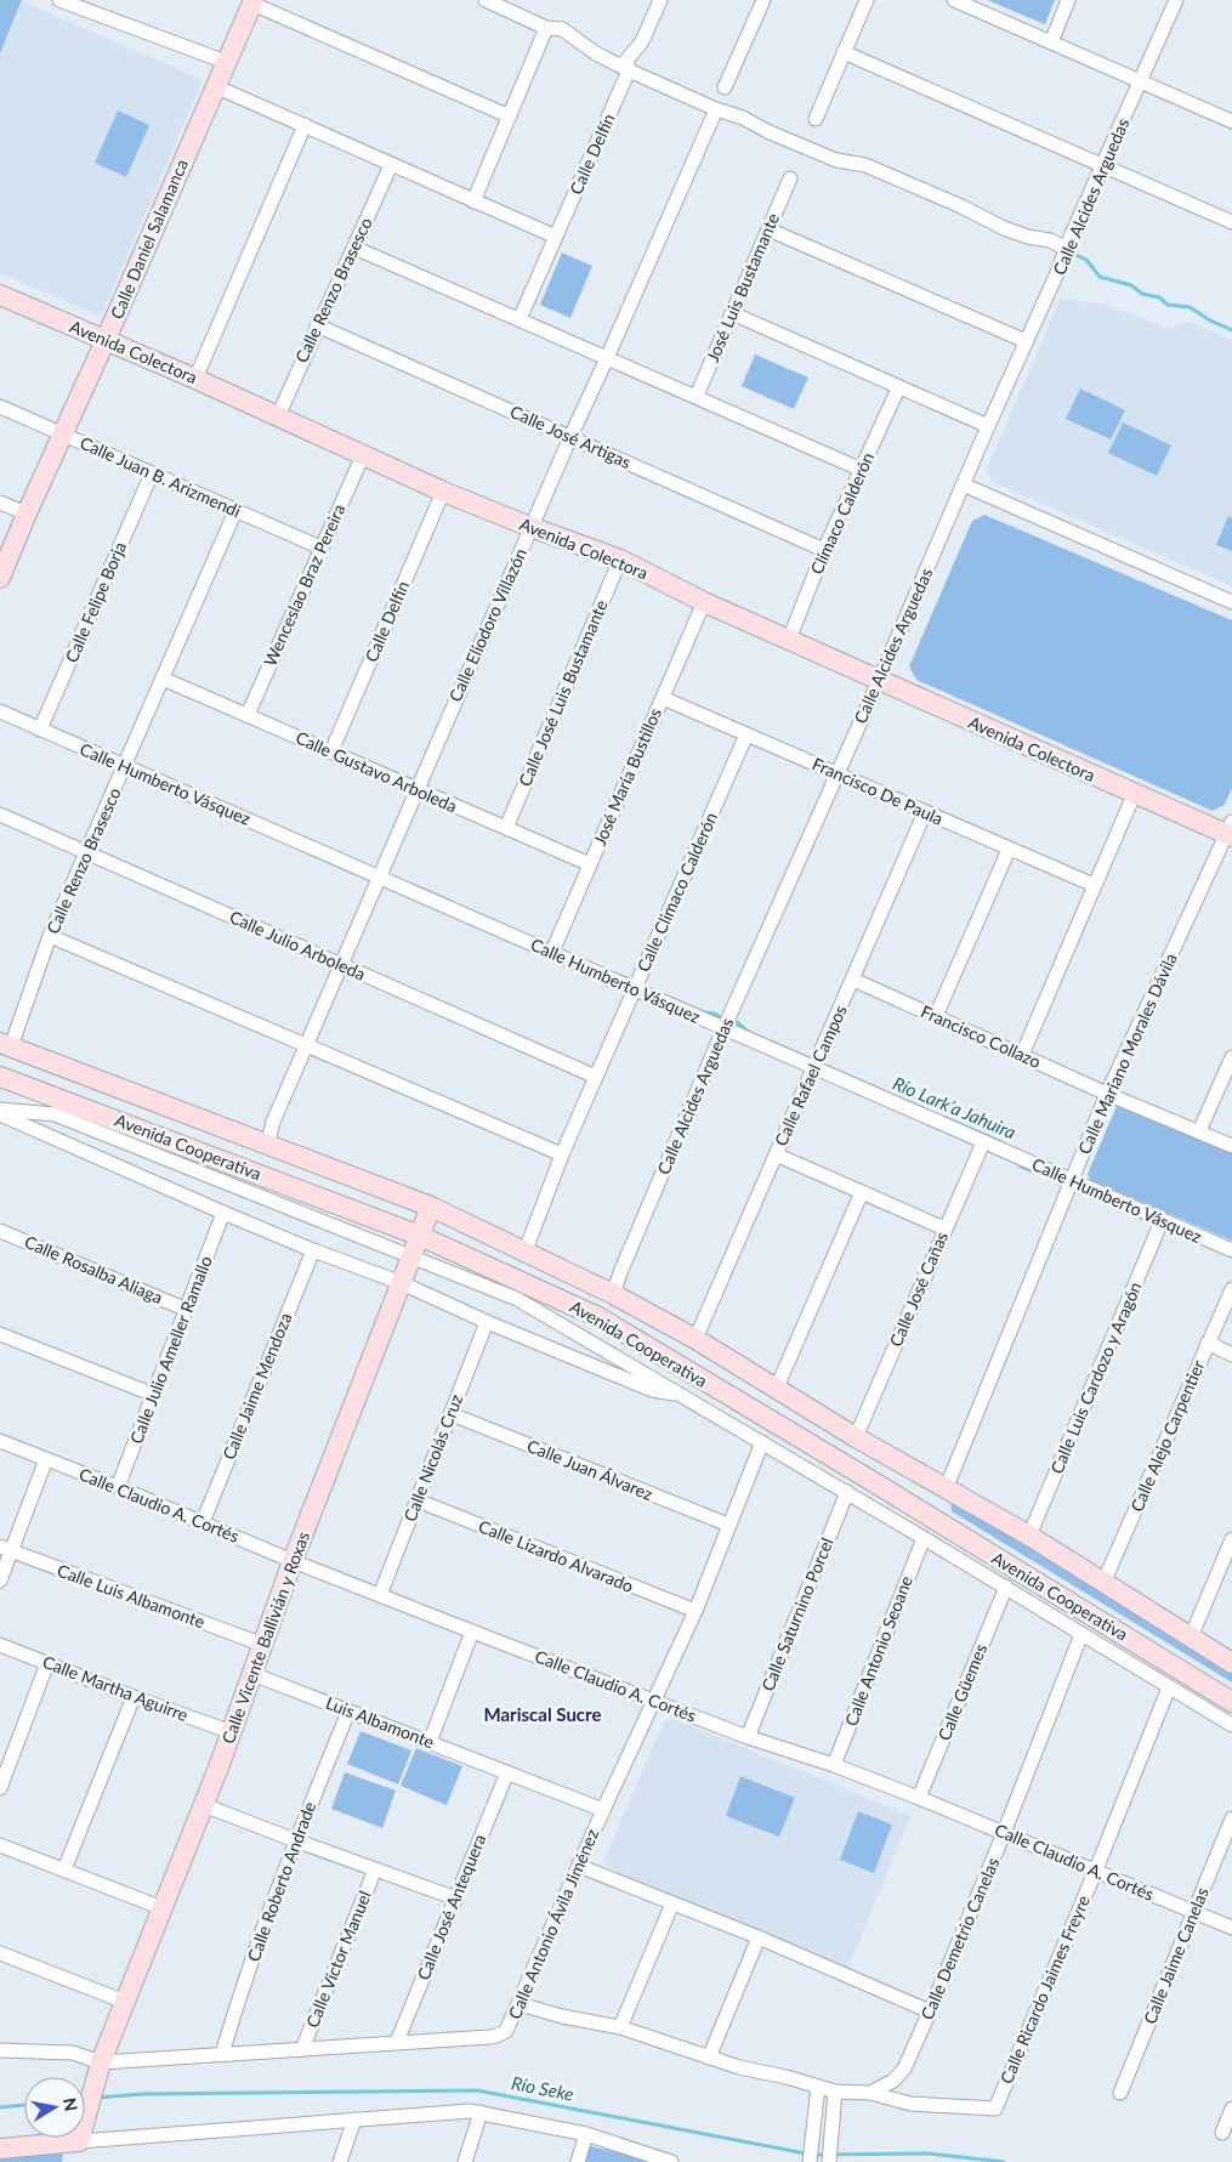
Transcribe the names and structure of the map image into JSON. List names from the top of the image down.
{
  "streets": {
    "street": [
      "Calle Delfín",
      "Calle Alcides Arguedas",
      "Calle Daniel Salamanca",
      "José Luis Bustamante",
      "Calle Renzo Brasesco",
      "Avenida Colectora",
      "Calle José Artigas",
      "Calle Juan B. Arizmendi",
      "Clímaco Calderón",
      "Wenceslao Braz Pereira",
      "Calle Felipe Borja",
      "Calle Eliodoro Villazón",
      "Calle José Luis Bustamante",
      "Calle Gustavo Arboleda",
      "José María Bustillos",
      "Calle Humberto Vásquez",
      "Francisco De Paula",
      "Calle Climaco Calderón",
      "Calle Julio Arboleda",
      "Francisco Collazo",
      "Calle Mariano Morales Dávila",
      "Calle Rafael Campos",
      "Avenida Cooperativa",
      "Calle Rosalba Aliaga",
      "Calle José Cañas",
      "Calle Julio Ameller Ramallo",
      "Calle Luis Cardozo y Aragón",
      "Calle Jaime Mendoza",
      "Calle Alejo Carpentier",
      "Calle Nicolás Cruz",
      "Calle Juan Álvarez",
      "Calle Claudio A. Cortés",
      "Calle Lizardo Alvarado",
      "Calle Luis Albamonte",
      "Calle Saturnino Porcel",
      "Calle Vicente Ballivián y Roxas",
      "Calle Antonio Seoane",
      "Calle Martha Aguirre",
      "Calle Güemes",
      "Luis Albamonte",
      "Calle Roberto Andrade",
      "Calle José Antequera",
      "Calle Antonio Ávila Jiménez",
      "Calle Demetrio Canelas",
      "Calle Jaime Canelas",
      "Calle Víctor Manuel",
      "Calle Ricardo Jaimes Freyre"
    ]
  },
  "crossings": [
    ["Calle Delfín", "Avenida Colectora"],
    ["Calle Delfín", "Calle Gustavo Arboleda"],
    ["Calle Alcides Arguedas", "Avenida Colectora"],
    ["Calle Alcides Arguedas", "Calle Humberto Vásquez"],
    ["Calle Alcides Arguedas", "Francisco De Paula"],
    ["Calle Alcides Arguedas", "Avenida Cooperativa"],
    ["Calle Daniel Salamanca", "Avenida Colectora"],
    ["Calle Daniel Salamanca", "Calle Juan B. Arizmendi"],
    ["Calle Renzo Brasesco", "Avenida Colectora"],
    ["Calle Renzo Brasesco", "Calle José Artigas"],
    ["Calle Renzo Brasesco", "Calle Juan B. Arizmendi"],
    ["Calle Renzo Brasesco", "Calle Gustavo Arboleda"],
    ["Calle Renzo Brasesco", "Calle Humberto Vásquez"],
    ["Calle Renzo Brasesco", "Calle Julio Arboleda"],
    ["Calle Renzo Brasesco", "Avenida Cooperativa"],
    ["Avenida Colectora", "Clímaco Calderón"],
    ["Avenida Colectora", "Wenceslao Braz Pereira"],
    ["Avenida Colectora", "Calle Eliodoro Villazón"],
    ["Avenida Colectora", "Calle José Luis Bustamante"],
    ["Avenida Colectora", "José María Bustillos"],
    ["Avenida Colectora", "Calle Mariano Morales Dávila"],
    ["Calle José Artigas", "Clímaco Calderón"],
    ["Calle José Artigas", "Calle Eliodoro Villazón"],
    ["Calle Juan B. Arizmendi", "Wenceslao Braz Pereira"],
    ["Calle Juan B. Arizmendi", "Calle Felipe Borja"],
    ["Wenceslao Braz Pereira", "Calle Gustavo Arboleda"],
    ["Calle Felipe Borja", "Calle Humberto Vásquez"],
    ["Calle Eliodoro Villazón", "Calle Gustavo Arboleda"],
    ["Calle Eliodoro Villazón", "Calle Humberto Vásquez"],
    ["Calle Eliodoro Villazón", "Calle Julio Arboleda"],
    ["Calle Eliodoro Villazón", "Avenida Cooperativa"],
    ["Calle José Luis Bustamante", "Calle Gustavo Arboleda"],
    ["Calle Gustavo Arboleda", "José María Bustillos"],
    ["José María Bustillos", "Calle Humberto Vásquez"],
    ["José María Bustillos", "Francisco De Paula"],
    ["Calle Humberto Vásquez", "Calle Climaco Calderón"],
    ["Calle Humberto Vásquez", "Calle Mariano Morales Dávila"],
    ["Calle Humberto Vásquez", "Calle Rafael Campos"],
    ["Calle Humberto Vásquez", "Calle José Cañas"],
    ["Calle Humberto Vásquez", "Calle Luis Cardozo y Aragón"],
    ["Francisco De Paula", "Calle Climaco Calderón"],
    ["Francisco De Paula", "Calle Rafael Campos"],
    ["Calle Climaco Calderón", "Calle Julio Arboleda"],
    ["Calle Climaco Calderón", "Avenida Cooperativa"],
    ["Francisco Collazo", "Calle Mariano Morales Dávila"],
    ["Francisco Collazo", "Calle Rafael Campos"],
    ["Calle Mariano Morales Dávila", "Avenida Cooperativa"],
    ["Calle Rafael Campos", "Avenida Cooperativa"],
    ["Avenida Cooperativa", "Calle José Cañas"],
    ["Avenida Cooperativa", "Calle Luis Cardozo y Aragón"],
    ["Avenida Cooperativa", "Calle Alejo Carpentier"],
    ["Avenida Cooperativa", "Calle Vicente Ballivián y Roxas"],
    ["Calle Rosalba Aliaga", "Calle Julio Ameller Ramallo"],
    ["Calle Julio Ameller Ramallo", "Calle Claudio A. Cortés"],
    ["Calle Jaime Mendoza", "Calle Claudio A. Cortés"],
    ["Calle Nicolás Cruz", "Calle Juan Álvarez"],
    ["Calle Nicolás Cruz", "Calle Claudio A. Cortés"],
    ["Calle Nicolás Cruz", "Calle Lizardo Alvarado"],
    ["Calle Juan Álvarez", "Calle Antonio Ávila Jiménez"],
    ["Calle Claudio A. Cortés", "Calle Saturnino Porcel"],
    ["Calle Claudio A. Cortés", "Calle Vicente Ballivián y Roxas"],
    ["Calle Claudio A. Cortés", "Calle Antonio Seoane"],
    ["Calle Claudio A. Cortés", "Calle Güemes"],
    ["Calle Claudio A. Cortés", "Calle Antonio Ávila Jiménez"],
    ["Calle Claudio A. Cortés", "Calle Demetrio Canelas"],
    ["Calle Claudio A. Cortés", "Calle Jaime Canelas"],
    ["Calle Claudio A. Cortés", "Calle Ricardo Jaimes Freyre"],
    ["Calle Lizardo Alvarado", "Calle Antonio Ávila Jiménez"],
    ["Calle Luis Albamonte", "Calle Vicente Ballivián y Roxas"],
    ["Calle Vicente Ballivián y Roxas", "Calle Martha Aguirre"],
    ["Calle Vicente Ballivián y Roxas", "Luis Albamonte"],
    ["Calle Vicente Ballivián y Roxas", "Calle Antonio Ávila Jiménez"],
    ["Luis Albamonte", "Calle Roberto Andrade"],
    ["Luis Albamonte", "Calle José Antequera"],
    ["Calle Roberto Andrade", "Calle Antonio Ávila Jiménez"],
    ["Calle José Antequera", "Calle Antonio Ávila Jiménez"],
    ["Calle Antonio Ávila Jiménez", "Calle Víctor Manuel"],
    ["Calle Demetrio Canelas", "Calle Ricardo Jaimes Freyre"]
  ],
  "districts": ["Mariscal Sucre"],
  "water": ["Río Lark’a Jahuira", "Río Seke"],
  "north": "right"
}
